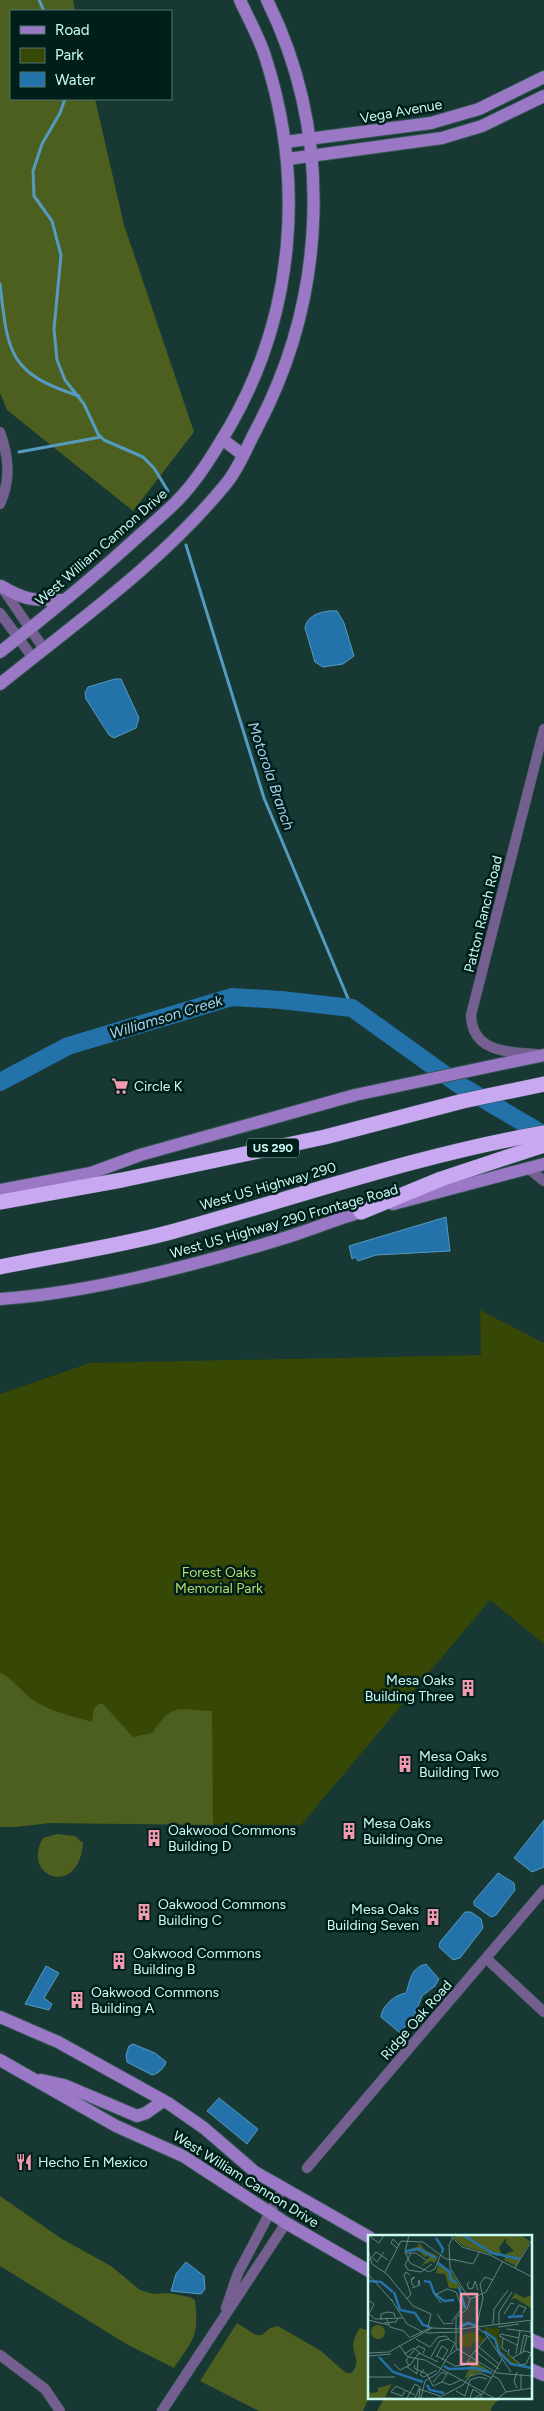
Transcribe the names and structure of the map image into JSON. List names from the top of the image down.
{
  "streets": {
    "highway": ["US 290", "West US Highway 290"],
    "main road": ["Vega Avenue", "West William Cannon Drive", "West US Highway 290 Frontage Road"],
    "street": ["Patton Ranch Road", "Ridge Oak Road"]
  },
  "crossings": [
    ["Vega Avenue", "West William Cannon Drive"]
  ],
  "water": ["Motorola Branch", "Williamson Creek"],
  "parks": ["Forest Oaks Memorial Park"],
  "places": {
    "supermarket": ["Circle K"],
    "building": [
      "Mesa Oaks Building Three",
      "Mesa Oaks Building Two",
      "Mesa Oaks Building One",
      "Oakwood Commons Building D",
      "Oakwood Commons Building C",
      "Mesa Oaks Building Seven",
      "Oakwood Commons Building B",
      "Oakwood Commons Building A"
    ],
    "restaurant": ["Hecho En Mexico"]
  },
  "legend": ["Road", "Park", "Water"]
}
